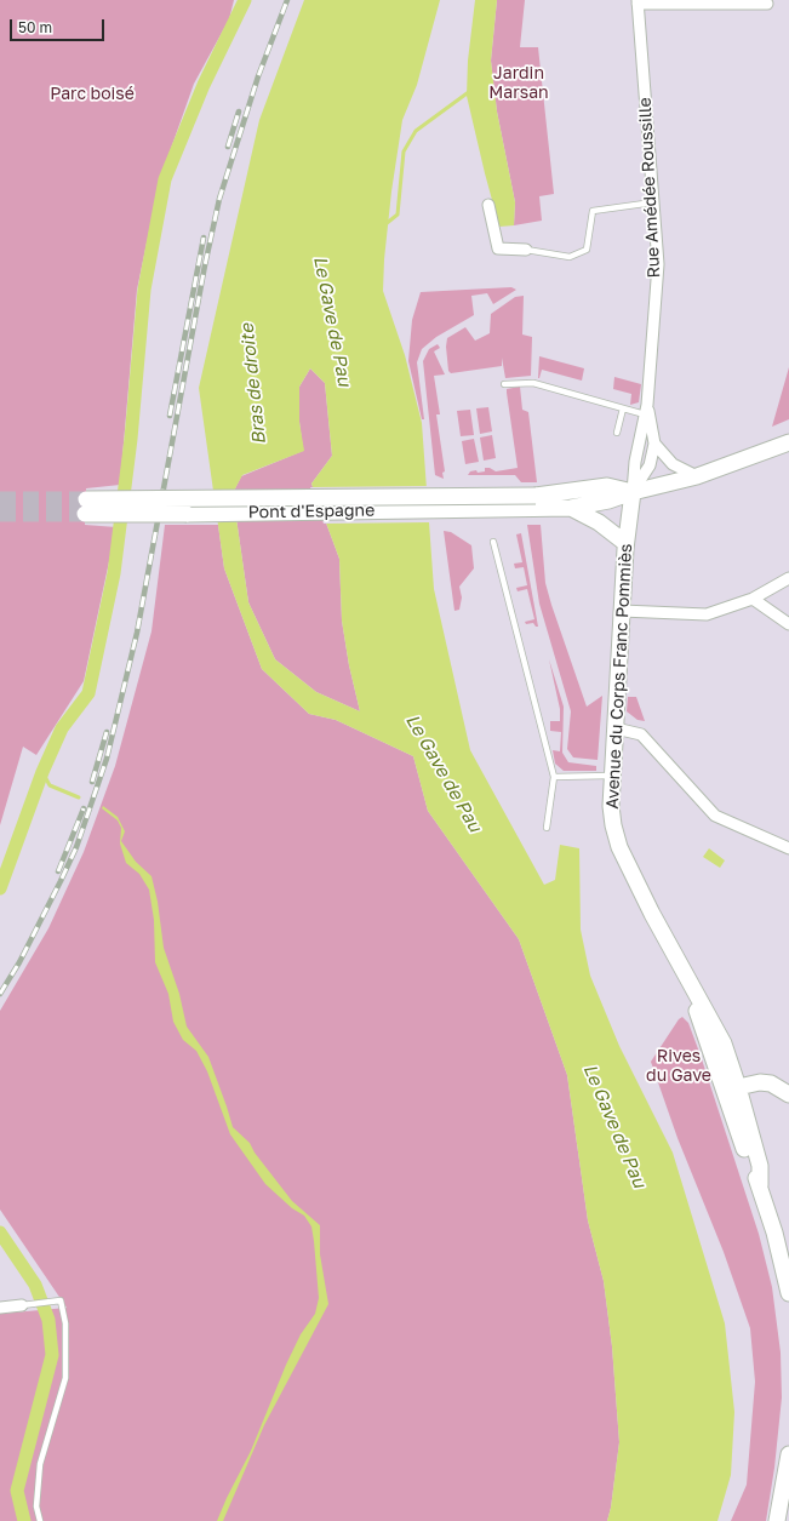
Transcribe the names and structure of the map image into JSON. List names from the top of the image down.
{
  "streets": {
    "main road": ["Pont d'Espagne", "Avenue du Corps Franc Pommiès"],
    "street": ["Rue Amédée Roussille"]
  },
  "crossings": [
    ["Rue Amédée Roussille", "Avenue du Corps Franc Pommiès"]
  ],
  "water": ["Le Gave de Pau", "Bras de droite"],
  "parks": ["Jardin Marsan", "Parc boisé", "Rives du Gave"],
  "scale_bar": "50 m"
}
